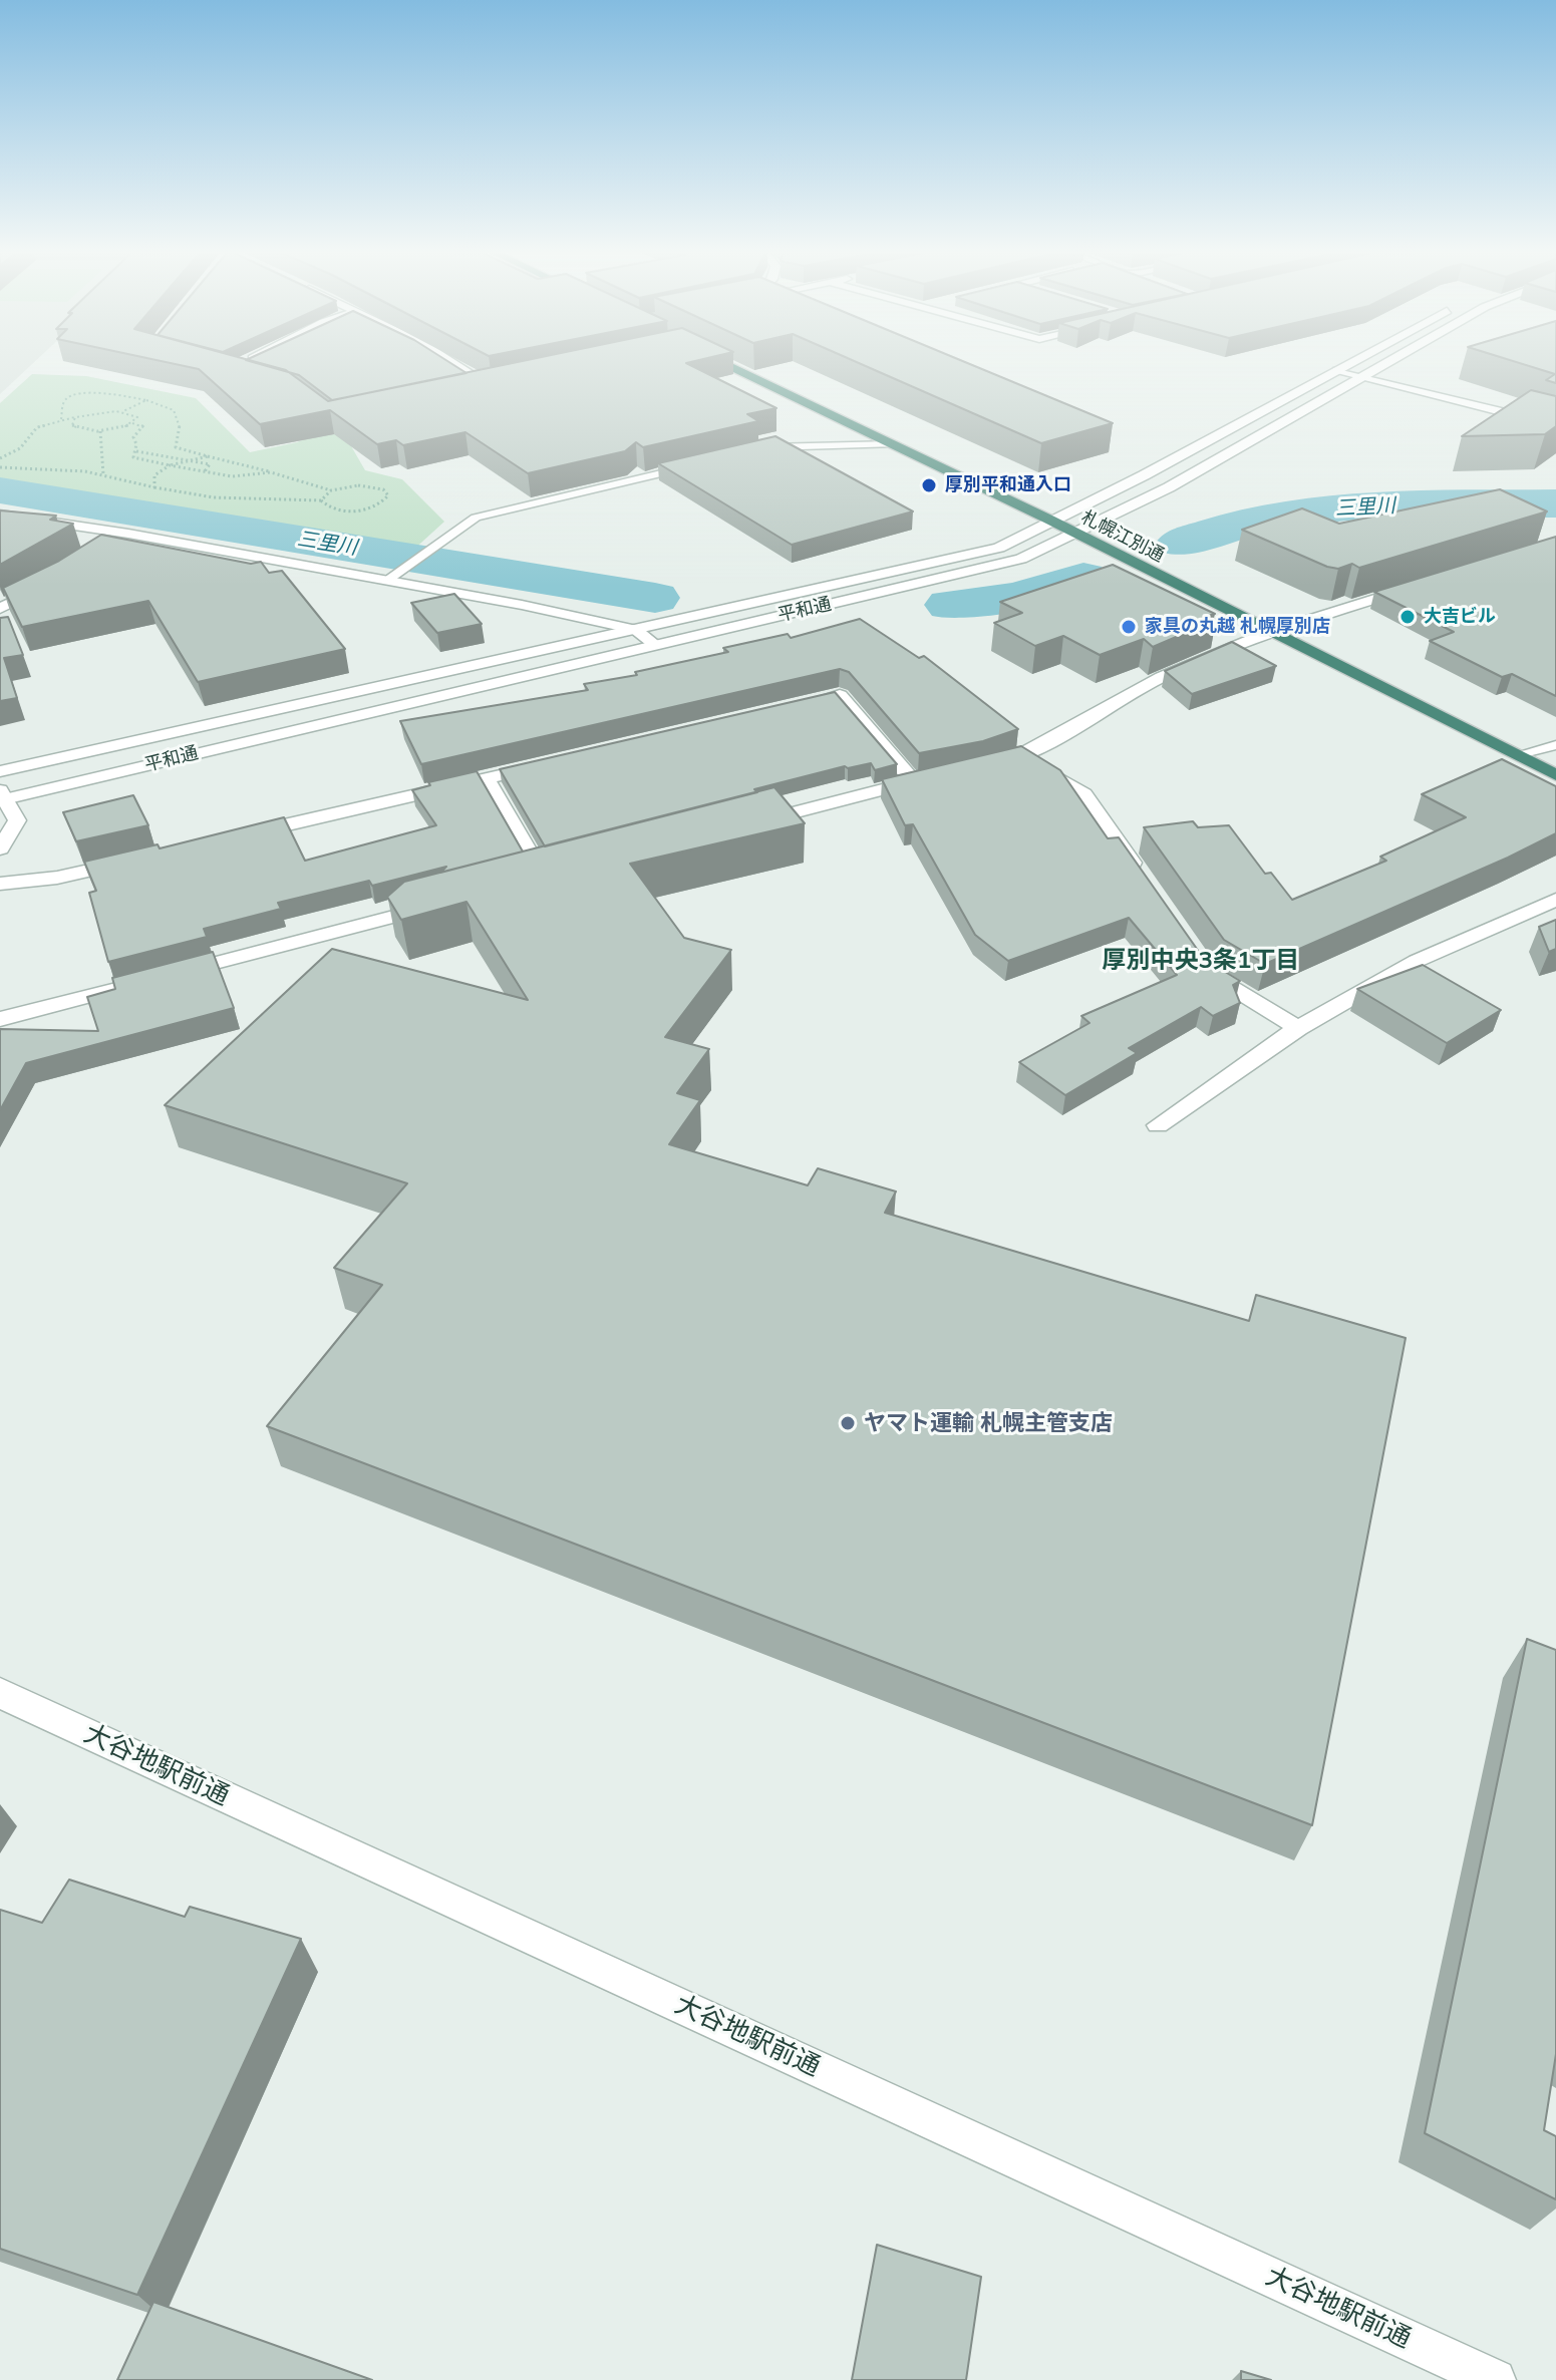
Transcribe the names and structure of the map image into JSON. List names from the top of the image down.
{
  "streets": {
    "highway": ["札幌江別通"],
    "street": ["平和通", "大谷地駅前通"]
  },
  "crossings": [
    ["札幌江別通", "平和通"]
  ],
  "districts": ["厚別中央3条1丁目"],
  "water": ["三里川"],
  "places": [
    "厚別平和通入口",
    "大吉ビル",
    "家具の丸越 札幌厚別店",
    "ヤマト運輸 札幌主管支店"
  ]
}
